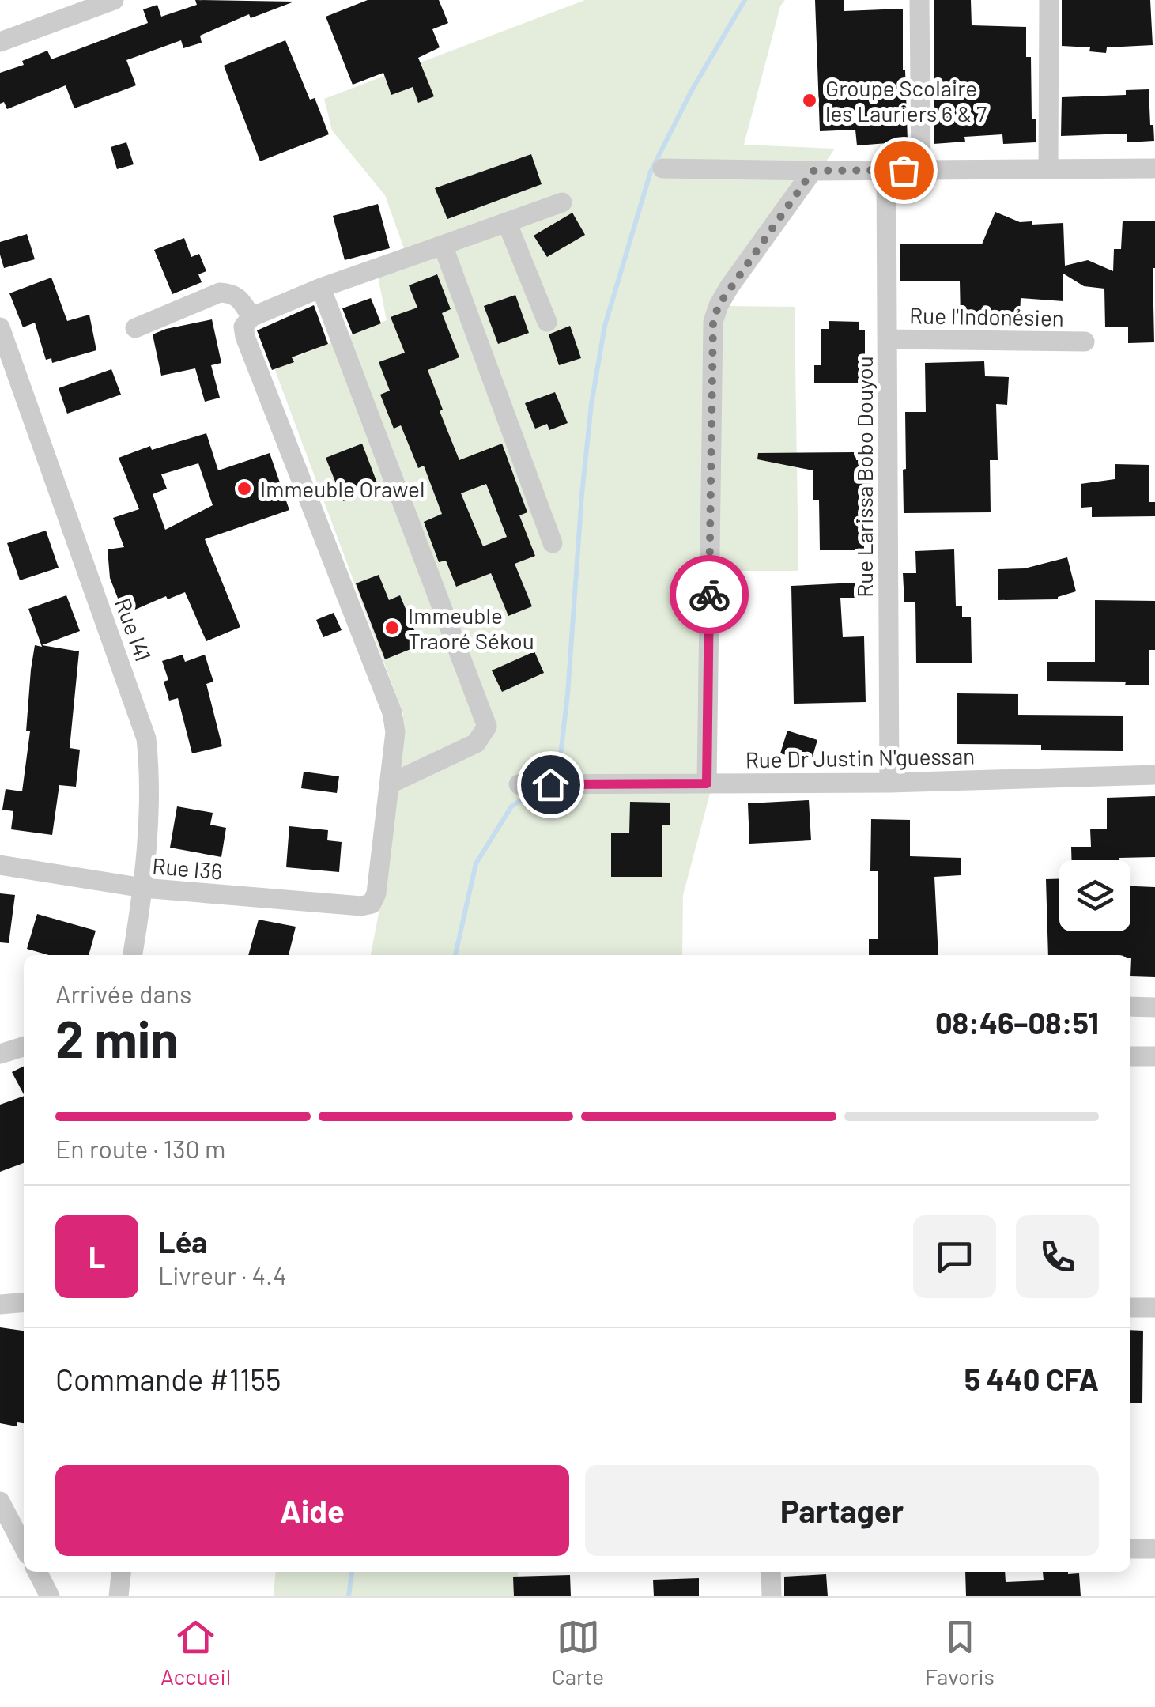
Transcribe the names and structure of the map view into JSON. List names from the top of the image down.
{
  "streets": {
    "street": [
      "Rue l'Indonésien",
      "Rue Larissa Bobo Douyou",
      "Rue I41",
      "Rue Dr Justin N'guessan",
      "Rue I36"
    ]
  },
  "crossings": [
    ["Rue l'Indonésien", "Rue Larissa Bobo Douyou"],
    ["Rue Larissa Bobo Douyou", "Rue Dr Justin N'guessan"],
    ["Rue I41", "Rue I36"]
  ],
  "places": ["Groupe Scolaire les Lauriers 6 & 7", "Immeuble Orawel", "Immeuble Traoré Sékou"],
  "page": {
    "heading": ["2 min", "Arrivée dans", "08:46–08:51"],
    "panel": [
      "Léa",
      "Livreur · 4.4",
      "Commande #1155",
      "5 440 CFA"
    ],
    "bar": "En route · 130 m",
    "round": "L",
    "buttons": ["Aide", "Partager"],
    "tabs": ["Accueil", "Carte", "Favoris"]
  }
}
